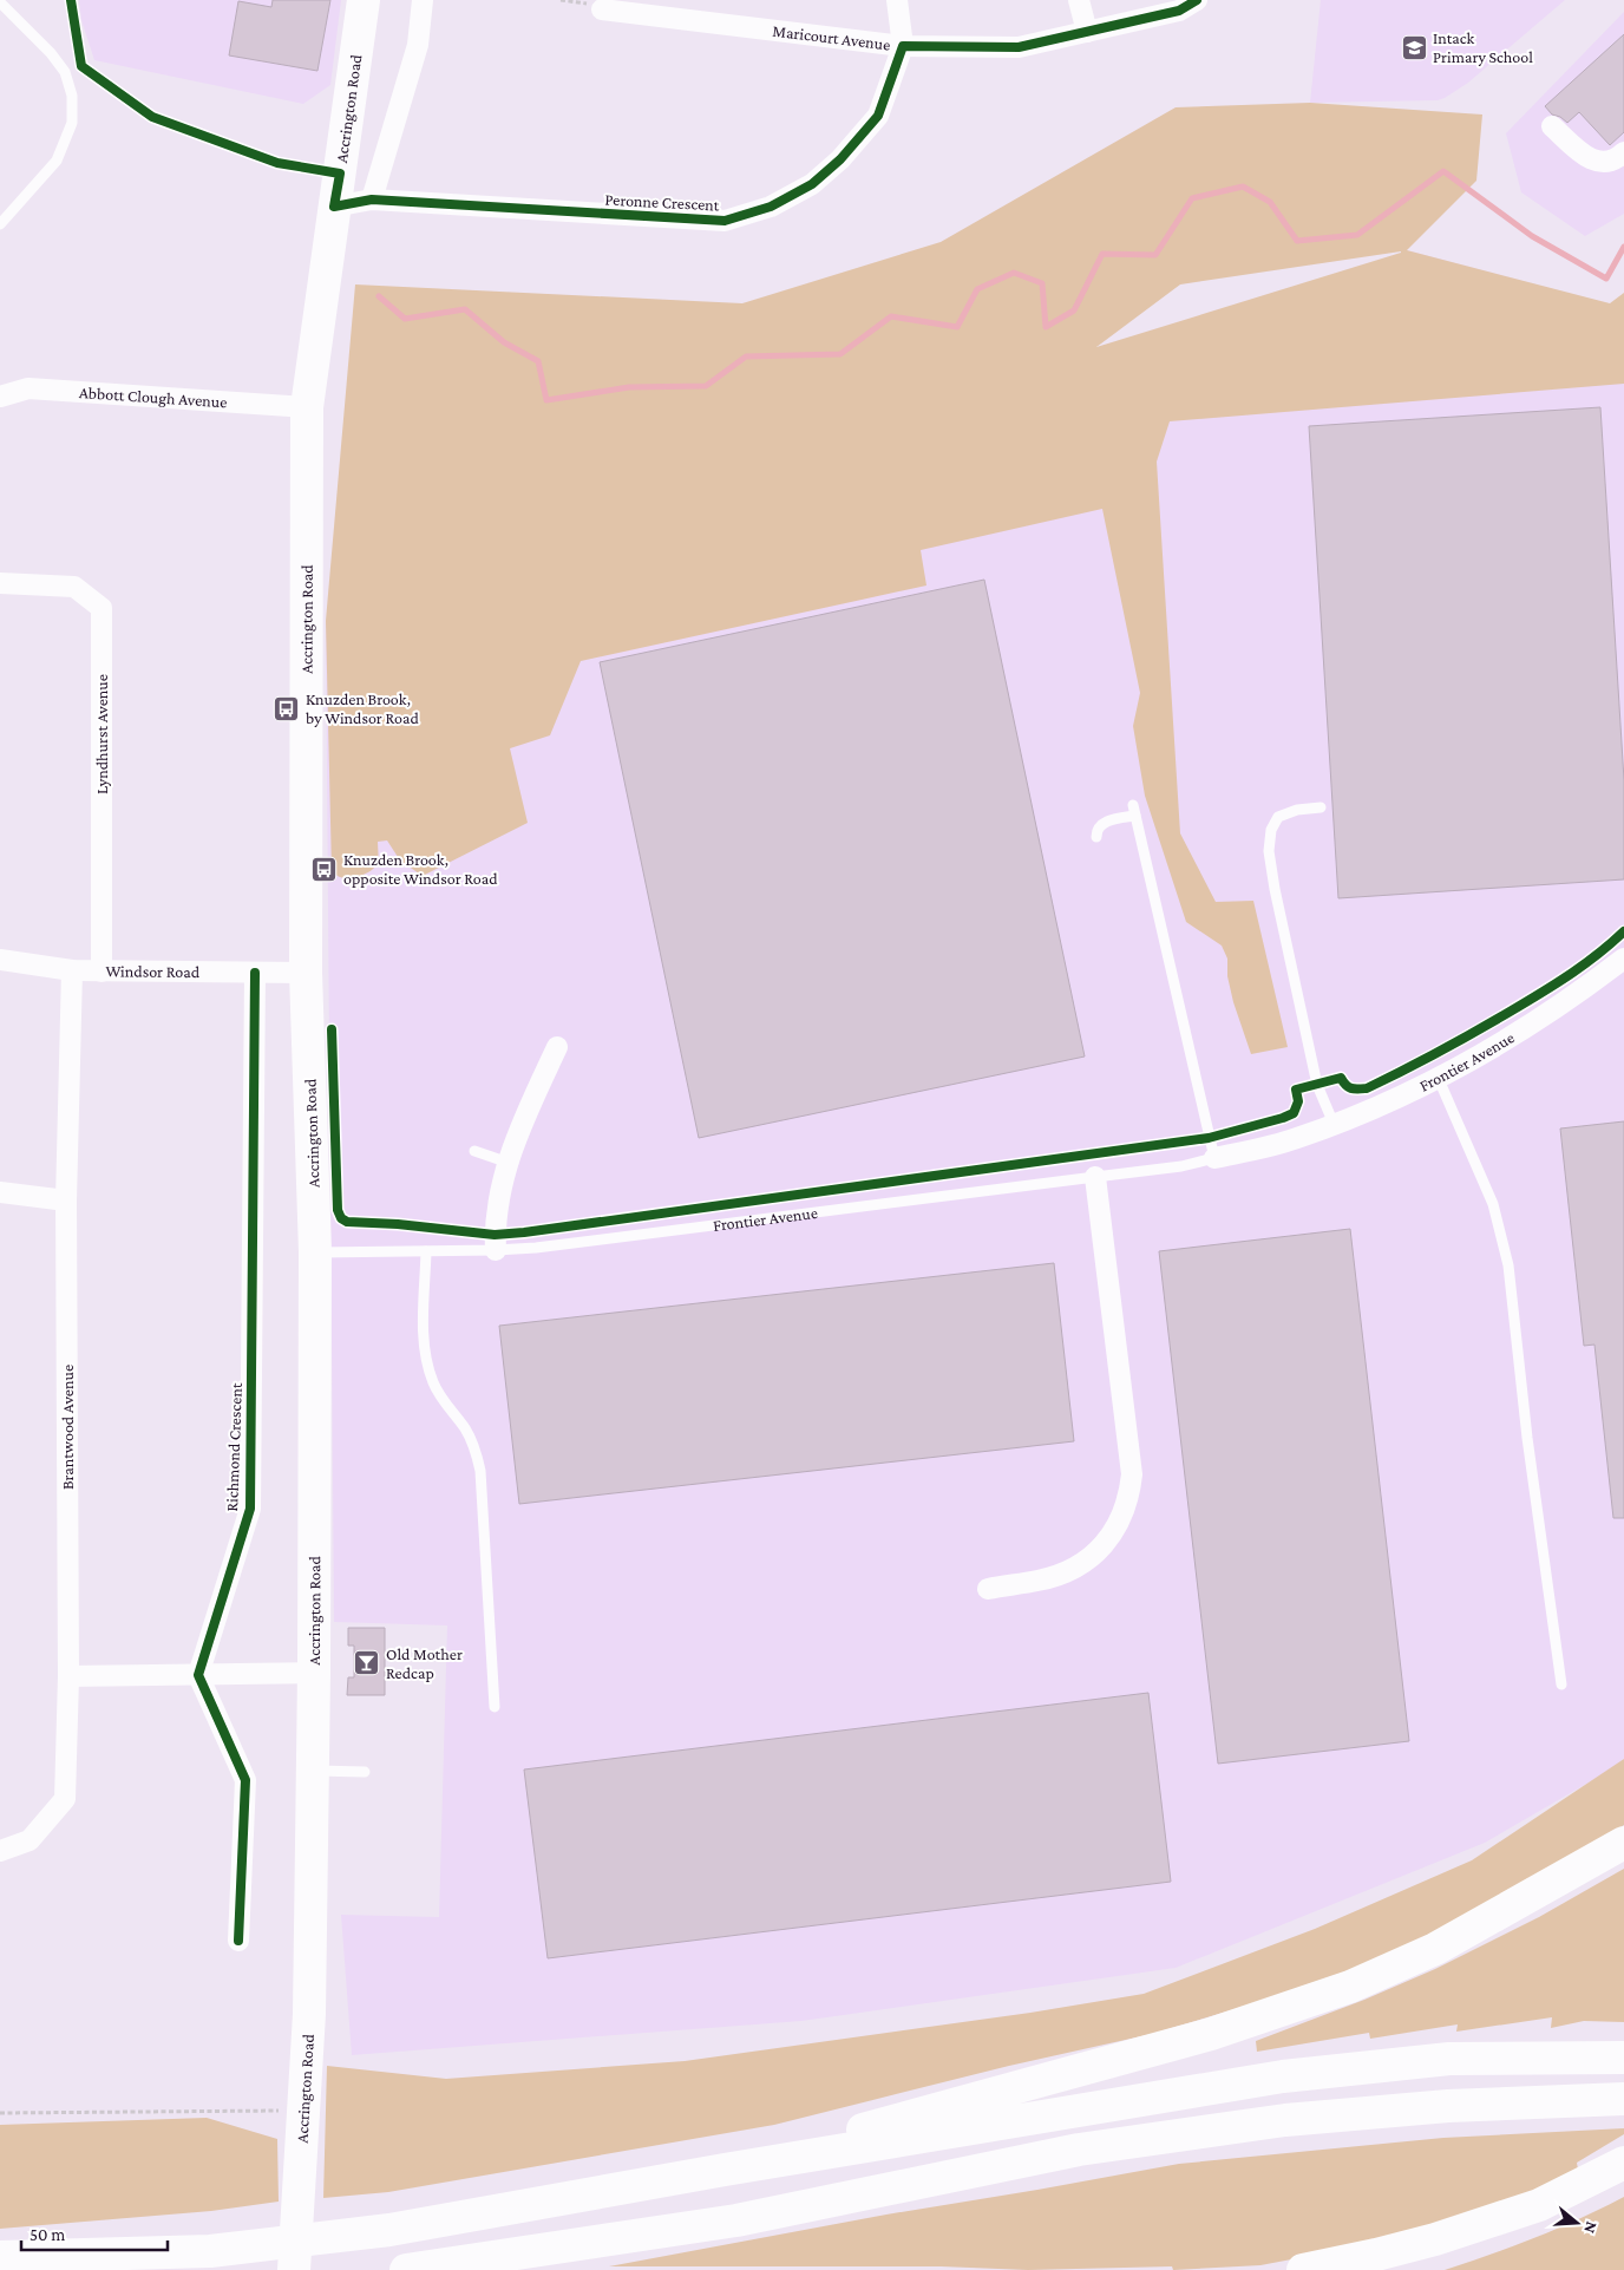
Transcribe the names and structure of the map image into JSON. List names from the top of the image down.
{
  "streets": {
    "main road": ["Accrington Road"],
    "street": [
      "Maricourt Avenue",
      "Peronne Crescent",
      "Abbott Clough Avenue",
      "Lyndhurst Avenue",
      "Windsor Road",
      "Frontier Avenue",
      "Brantwood Avenue",
      "Richmond Crescent"
    ]
  },
  "crossings": [
    ["Maricourt Avenue", "Peronne Crescent"],
    ["Accrington Road", "Peronne Crescent"],
    ["Accrington Road", "Abbott Clough Avenue"],
    ["Accrington Road", "Windsor Road"],
    ["Accrington Road", "Frontier Avenue"],
    ["Lyndhurst Avenue", "Windsor Road"],
    ["Windsor Road", "Brantwood Avenue"],
    ["Windsor Road", "Richmond Crescent"]
  ],
  "places": {
    "school or university": ["Intack Primary School"],
    "bus stop": ["Knuzden Brook, by Windsor Road", "Knuzden Brook, opposite Windsor Road"],
    "bar": ["Old Mother Redcap"]
  },
  "scale_bar": "50 m",
  "north": "right"
}
